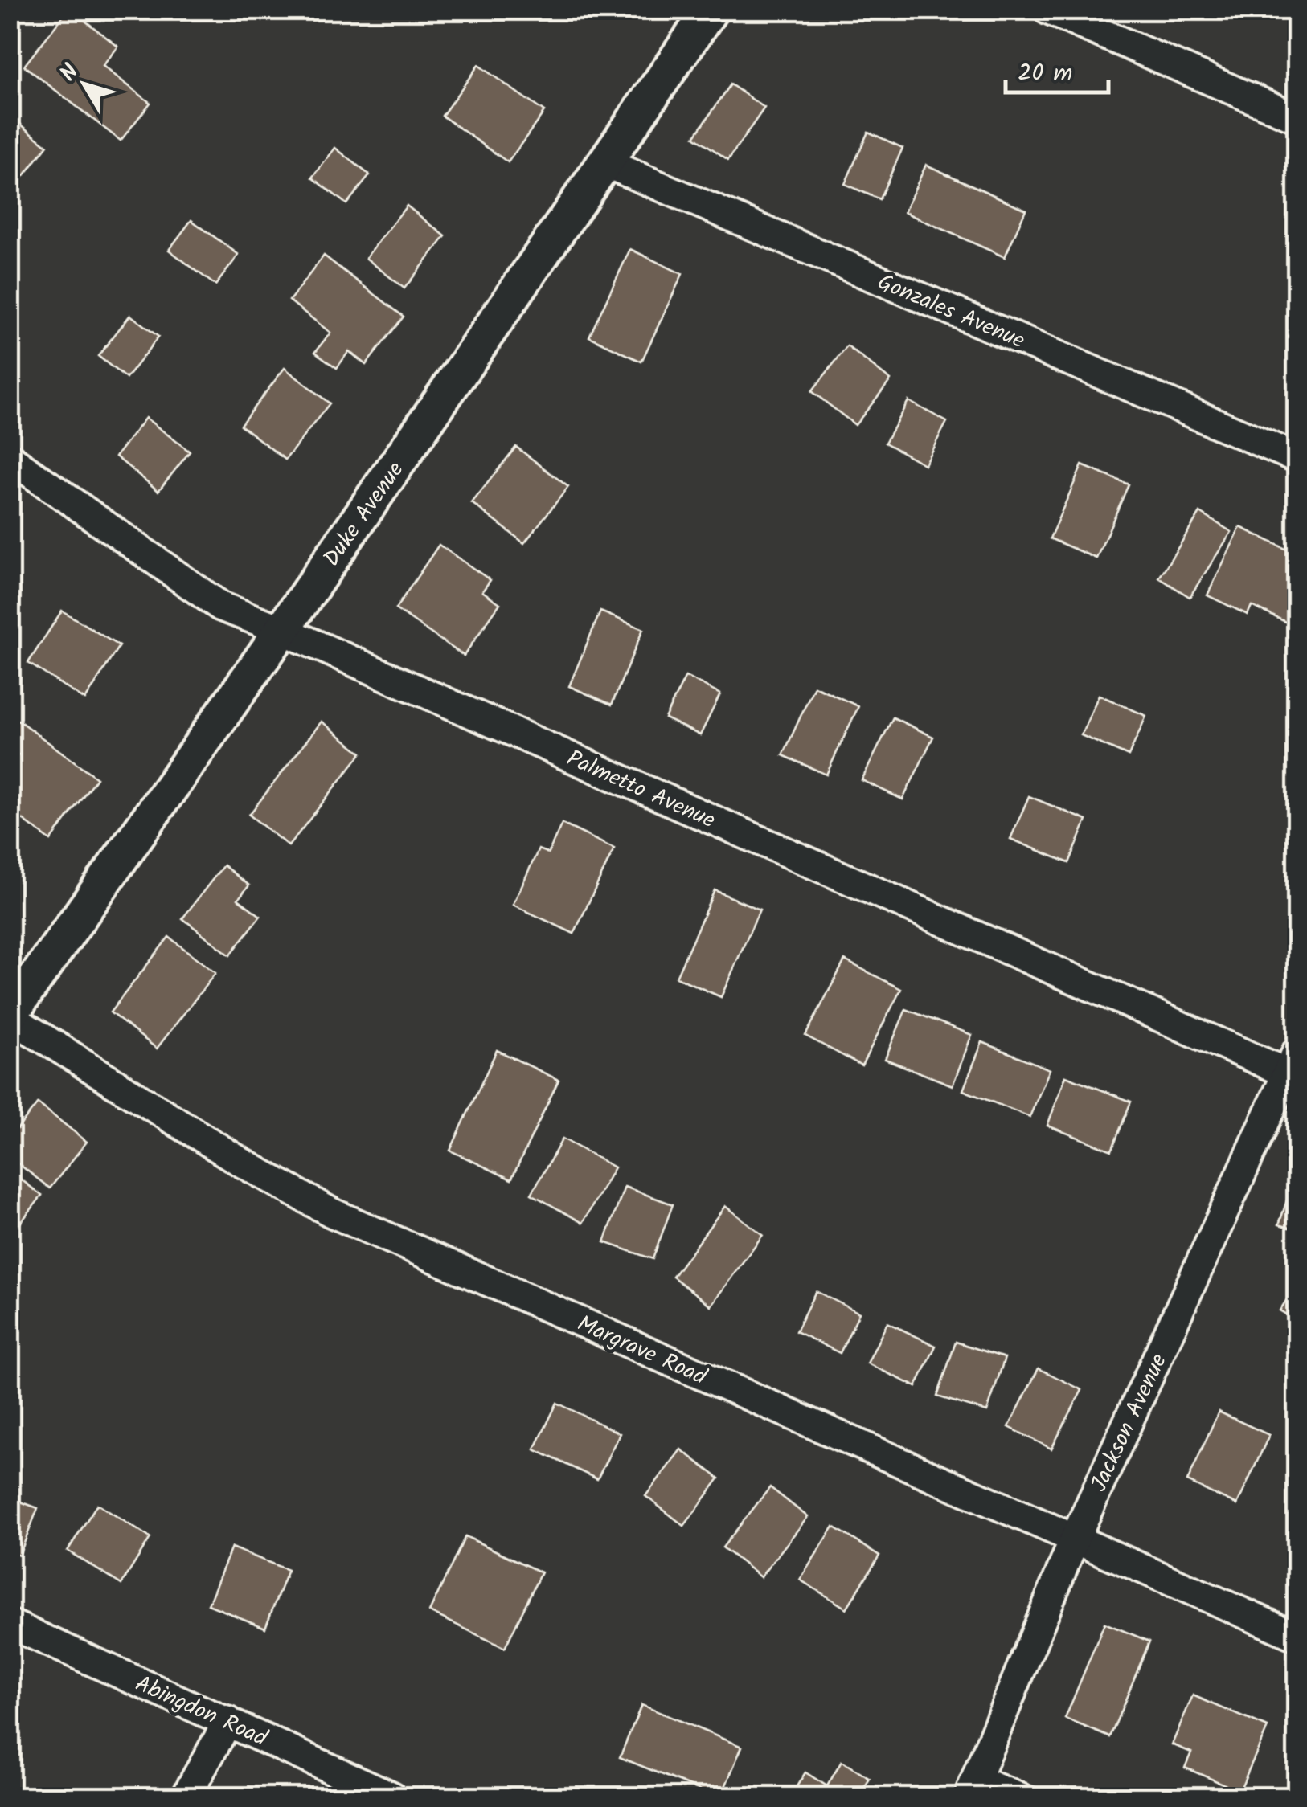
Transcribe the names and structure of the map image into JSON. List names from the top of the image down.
{
  "streets": {
    "street": [
      "Gonzales Avenue",
      "Duke Avenue",
      "Palmetto Avenue",
      "Margrave Road",
      "Jackson Avenue",
      "Abingdon Road"
    ]
  },
  "crossings": [
    ["Gonzales Avenue", "Duke Avenue"],
    ["Duke Avenue", "Palmetto Avenue"],
    ["Duke Avenue", "Margrave Road"],
    ["Palmetto Avenue", "Jackson Avenue"],
    ["Margrave Road", "Jackson Avenue"]
  ],
  "scale_bar": "20 m",
  "north": "top left"
}
